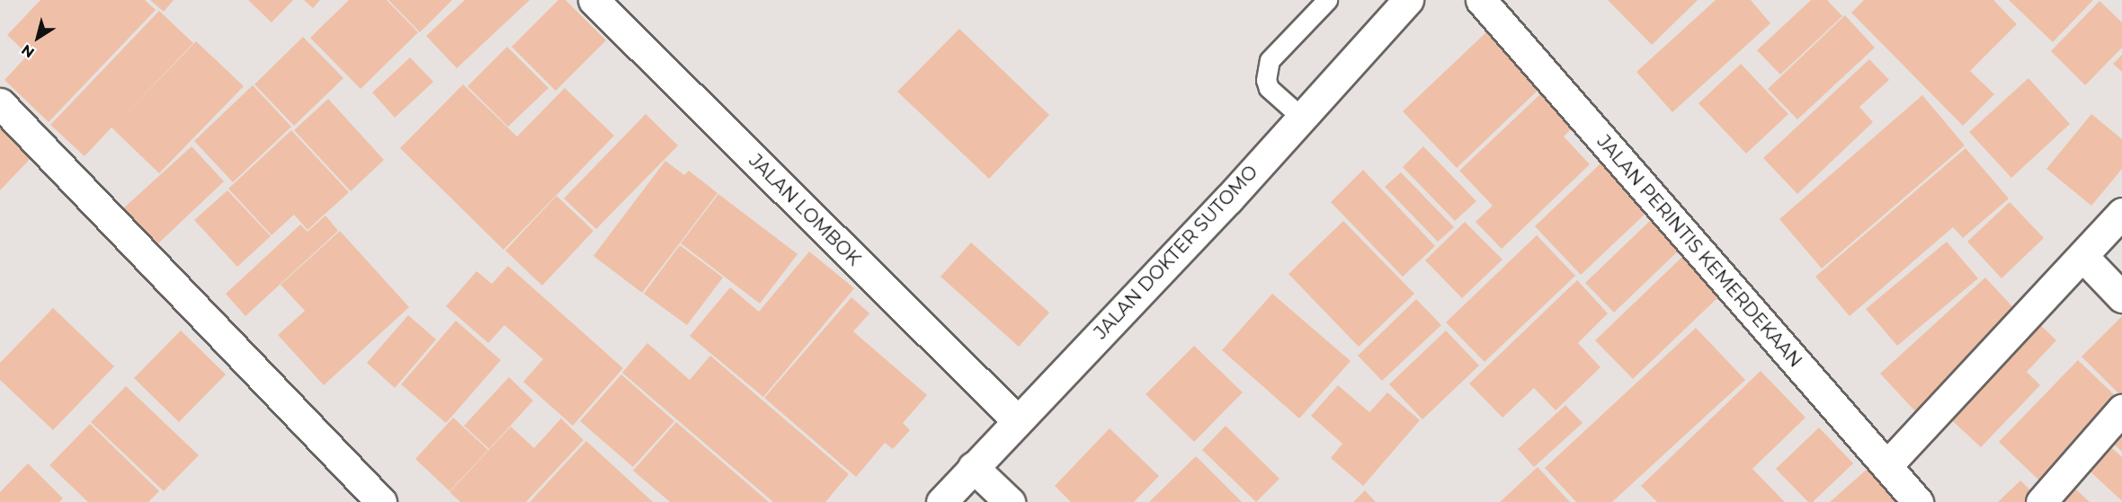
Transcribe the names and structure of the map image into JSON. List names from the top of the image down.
{
  "streets": {
    "street": ["JALAN LOMBOK", "JALAN PERINTIS KEMERDEKAAN", "JALAN DOKTER SUTOMO"]
  },
  "crossings": [
    ["JALAN LOMBOK", "JALAN DOKTER SUTOMO"]
  ],
  "north": "bottom left"
}
